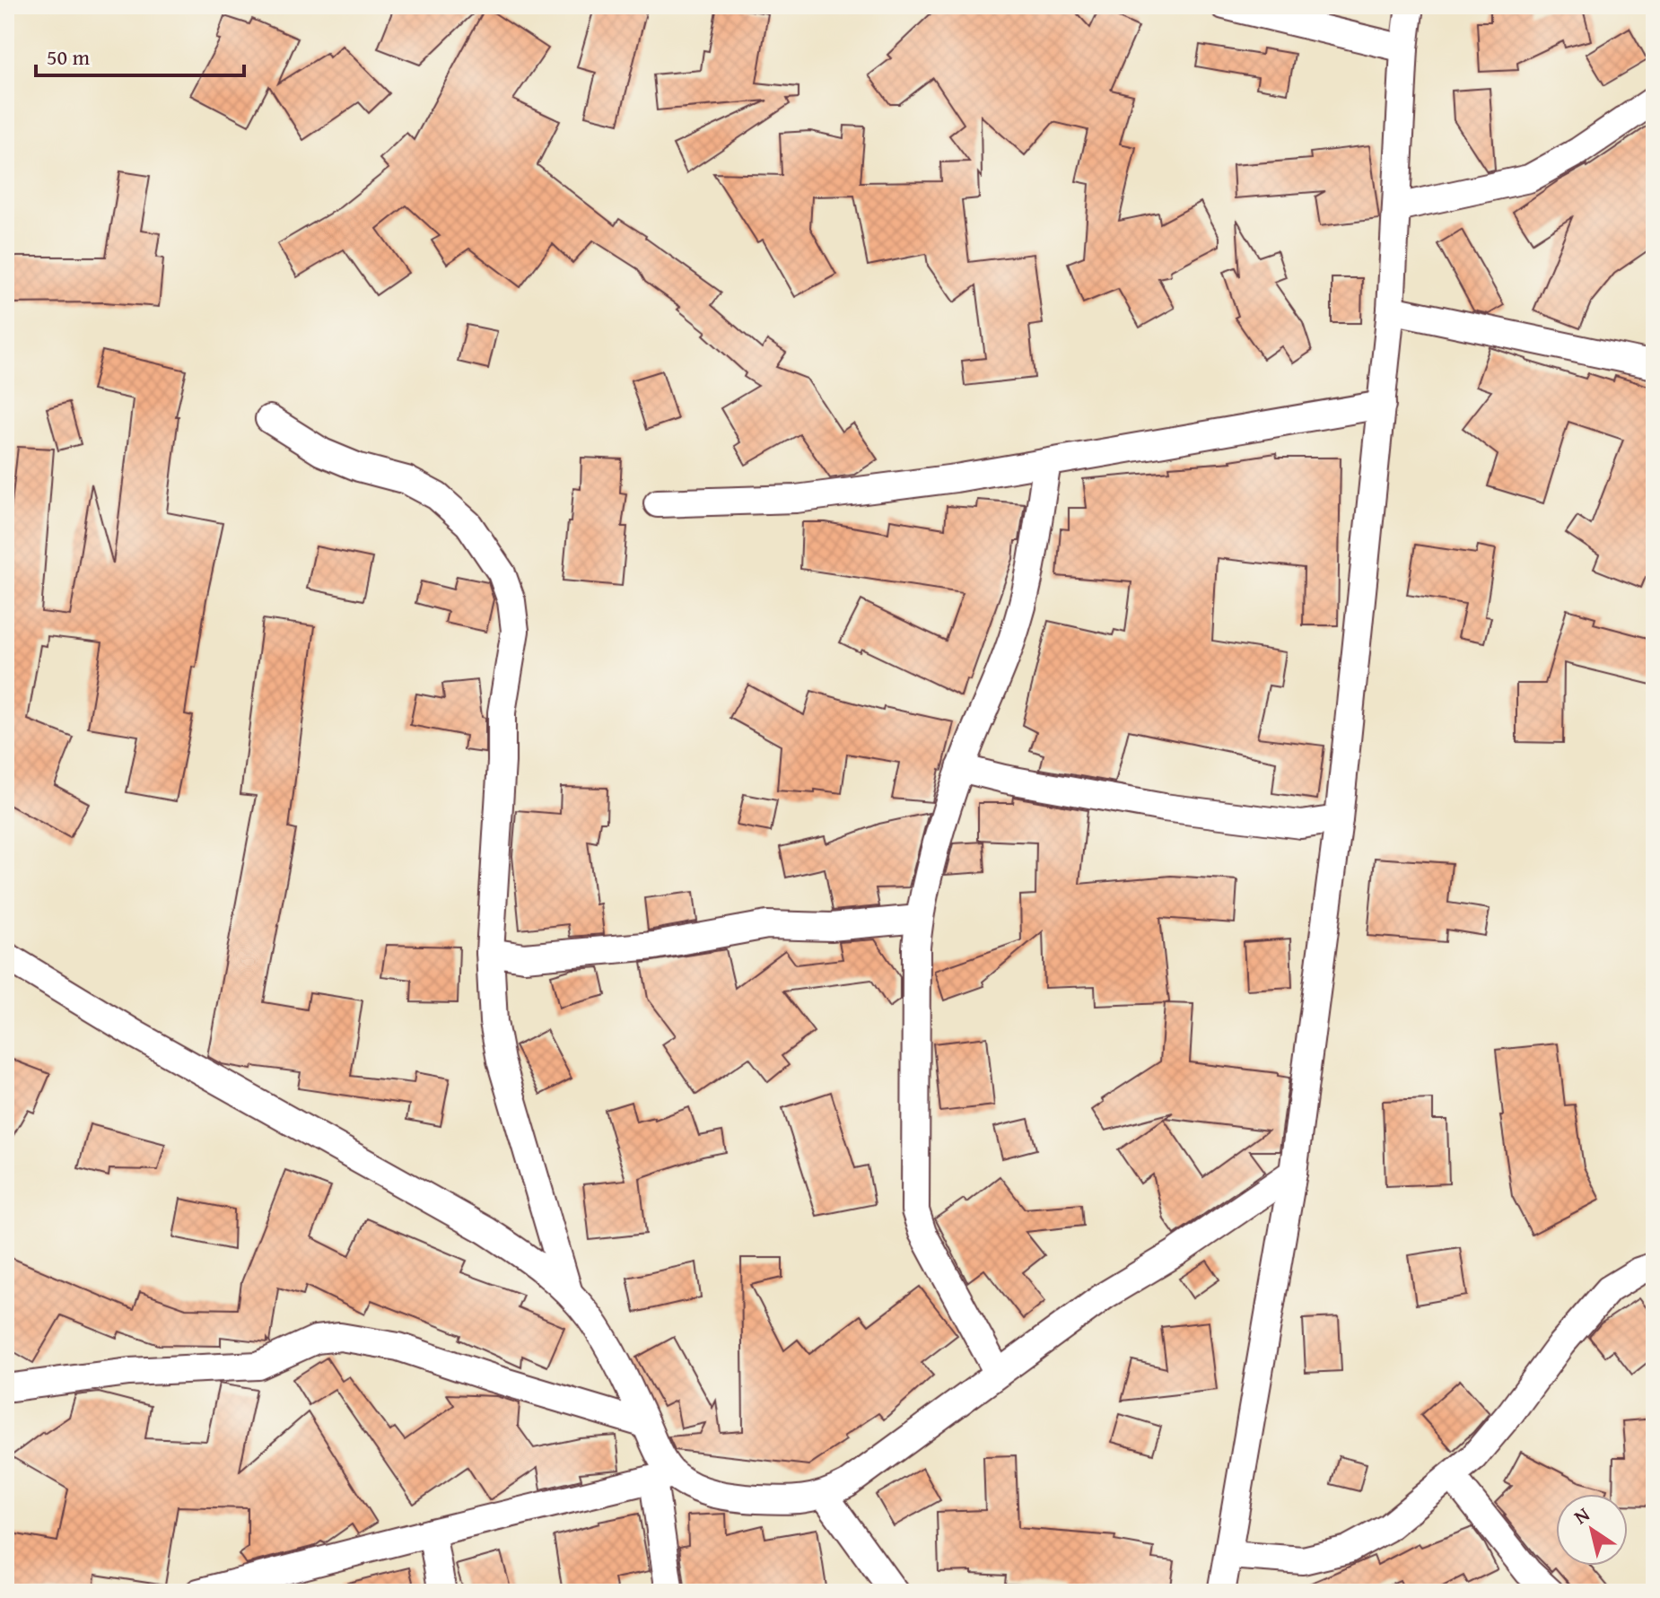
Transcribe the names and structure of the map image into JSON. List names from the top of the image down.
{
  "scale_bar": "50 m",
  "north": "top left"
}
